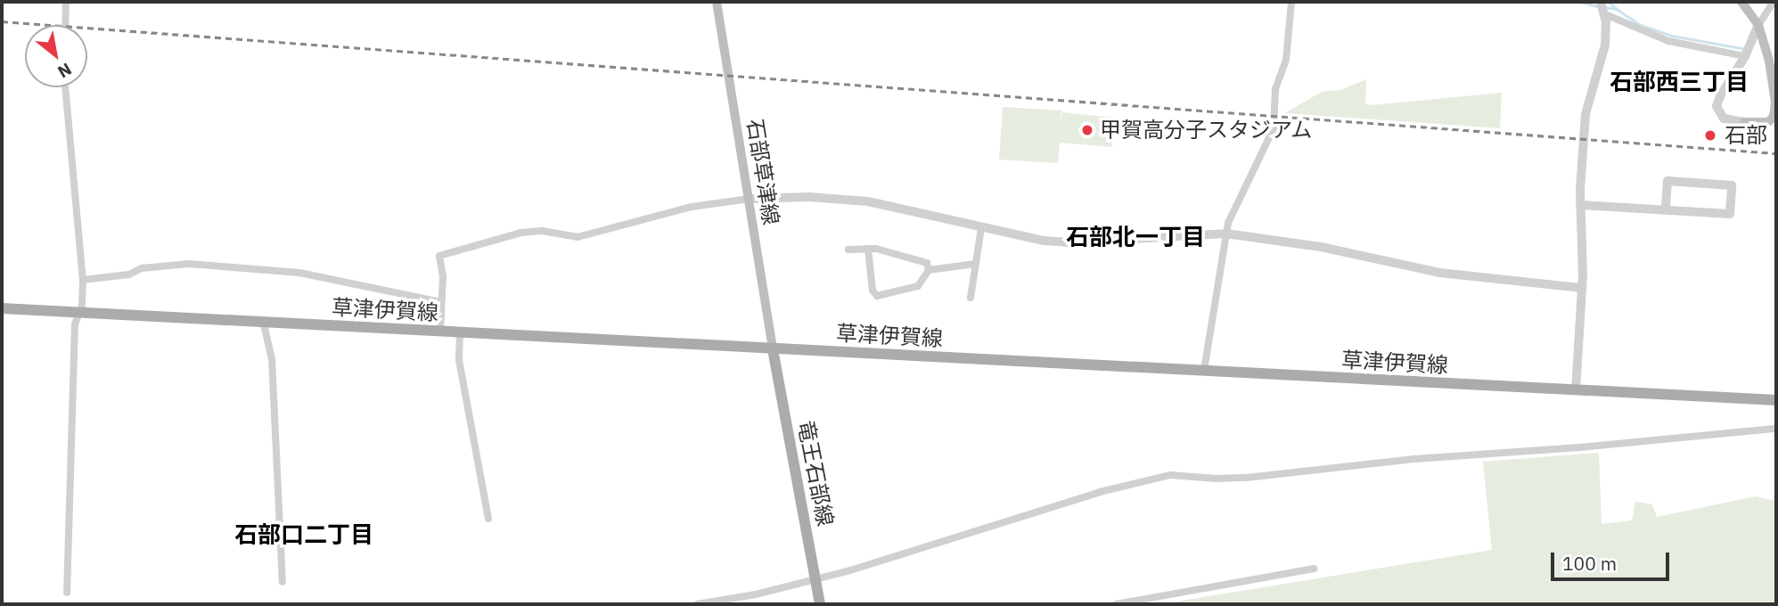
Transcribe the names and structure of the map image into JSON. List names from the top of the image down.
{
  "streets": {
    "main road": ["石部草津線", "草津伊賀線", "竜王石部線"]
  },
  "crossings": [
    ["石部草津線", "草津伊賀線"],
    ["石部草津線", "竜王石部線"],
    ["草津伊賀線", "竜王石部線"]
  ],
  "districts": ["石部西三丁目", "石部北一丁目", "石部口二丁目"],
  "places": ["甲賀高分子スタジアム", "石部"],
  "scale_bar": "100 m",
  "north": "bottom right"
}
